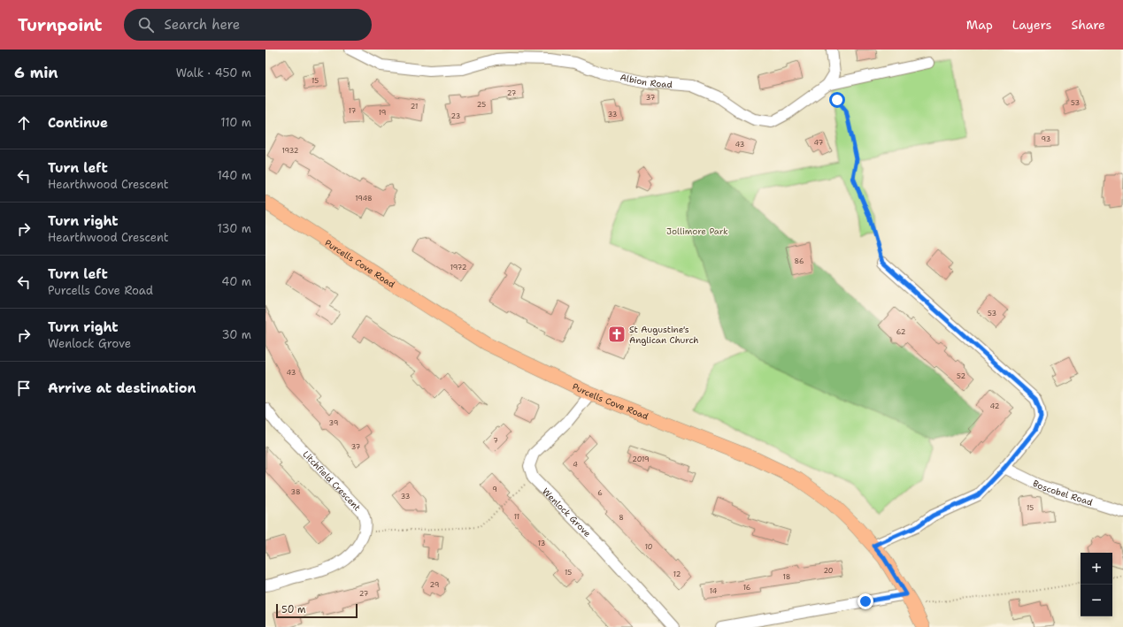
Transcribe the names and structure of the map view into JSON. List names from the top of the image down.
{
  "streets": {
    "main road": ["Purcells Cove Road"],
    "street": [
      "Albion Road",
      "Litchfield Crescent",
      "Boscobel Road",
      "Wenlock Grove"
    ]
  },
  "parks": ["Jollimore Park"],
  "places": {
    "church": ["St Augustine's Anglican Church"]
  },
  "house_numbers": [
    "15",
    "27",
    "37",
    "53",
    "25",
    "21",
    "17",
    "19",
    "33",
    "23",
    "93",
    "47",
    "43",
    "1932",
    "1948",
    "86",
    "1972",
    "53",
    "62",
    "43",
    "52",
    "42",
    "39",
    "7",
    "37",
    "2019",
    "4",
    "9",
    "38",
    "6",
    "33",
    "15",
    "11",
    "8",
    "13",
    "10",
    "20",
    "15",
    "12",
    "18",
    "29",
    "16",
    "14",
    "27"
  ],
  "scale_bar": "50 m",
  "page": {
    "header": "Turnpoint",
    "search": "Search here",
    "nav": ["Map", "Layers", "Share"],
    "heading": ["6 min", "Walk · 450 m"],
    "list": [
      ["Continue", "110 m"],
      ["Turn left", "Hearthwood Crescent", "140 m"],
      ["Turn right", "Hearthwood Crescent", "130 m"],
      ["Turn left", "Purcells Cove Road", "40 m"],
      ["Turn right", "Wenlock Grove", "30 m"],
      "Arrive at destination"
    ],
    "map_buttons": ["+", "−"],
    "scale": "50 m"
  }
}
